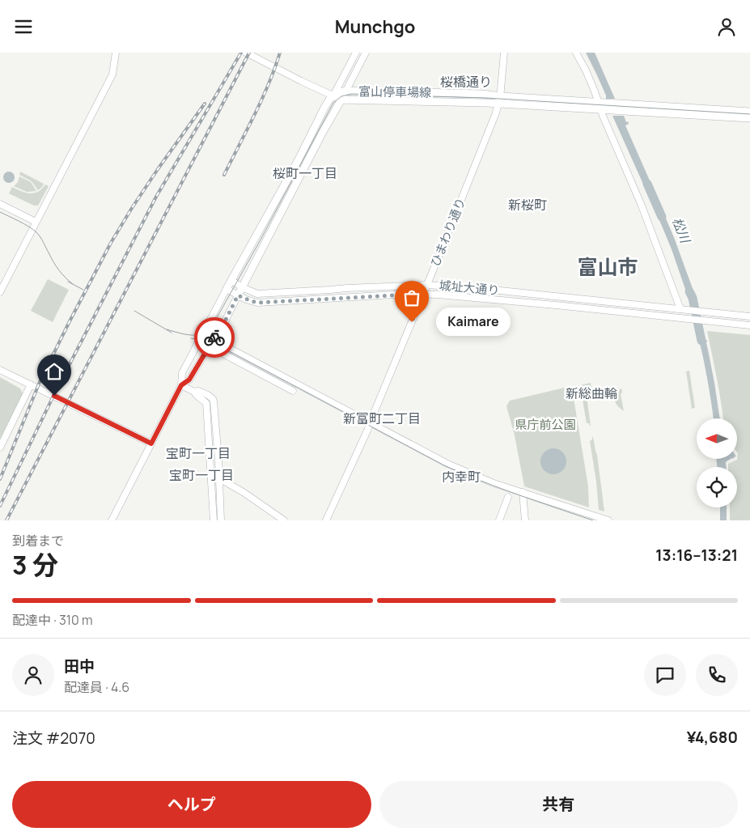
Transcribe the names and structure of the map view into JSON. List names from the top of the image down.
{
  "streets": {
    "main road": ["富山停車場線"],
    "street": ["ひまわり通り", "城址大通り"]
  },
  "crossings": [
    ["富山停車場線", "ひまわり通り"],
    ["富山停車場線", "城址大通り"],
    ["ひまわり通り", "城址大通り"]
  ],
  "districts": [
    "桜橋通り",
    "桜町一丁目",
    "新桜町",
    "富山市",
    "新総曲輪",
    "新富町二丁目",
    "宝町一丁目",
    "宝町一丁目",
    "内幸町"
  ],
  "water": ["松川"],
  "parks": ["県庁前公園"],
  "places": ["Kaimare"],
  "north": "left",
  "page": {
    "header": "Munchgo",
    "bubble": "Kaimare",
    "heading": ["3 分", "到着まで", "13:16–13:21"],
    "panel": [
      "田中",
      "配達員 · 4.6",
      "注文 #2070",
      "¥4,680"
    ],
    "bar": "配達中 · 310 m",
    "buttons": ["ヘルプ", "共有"]
  }
}
